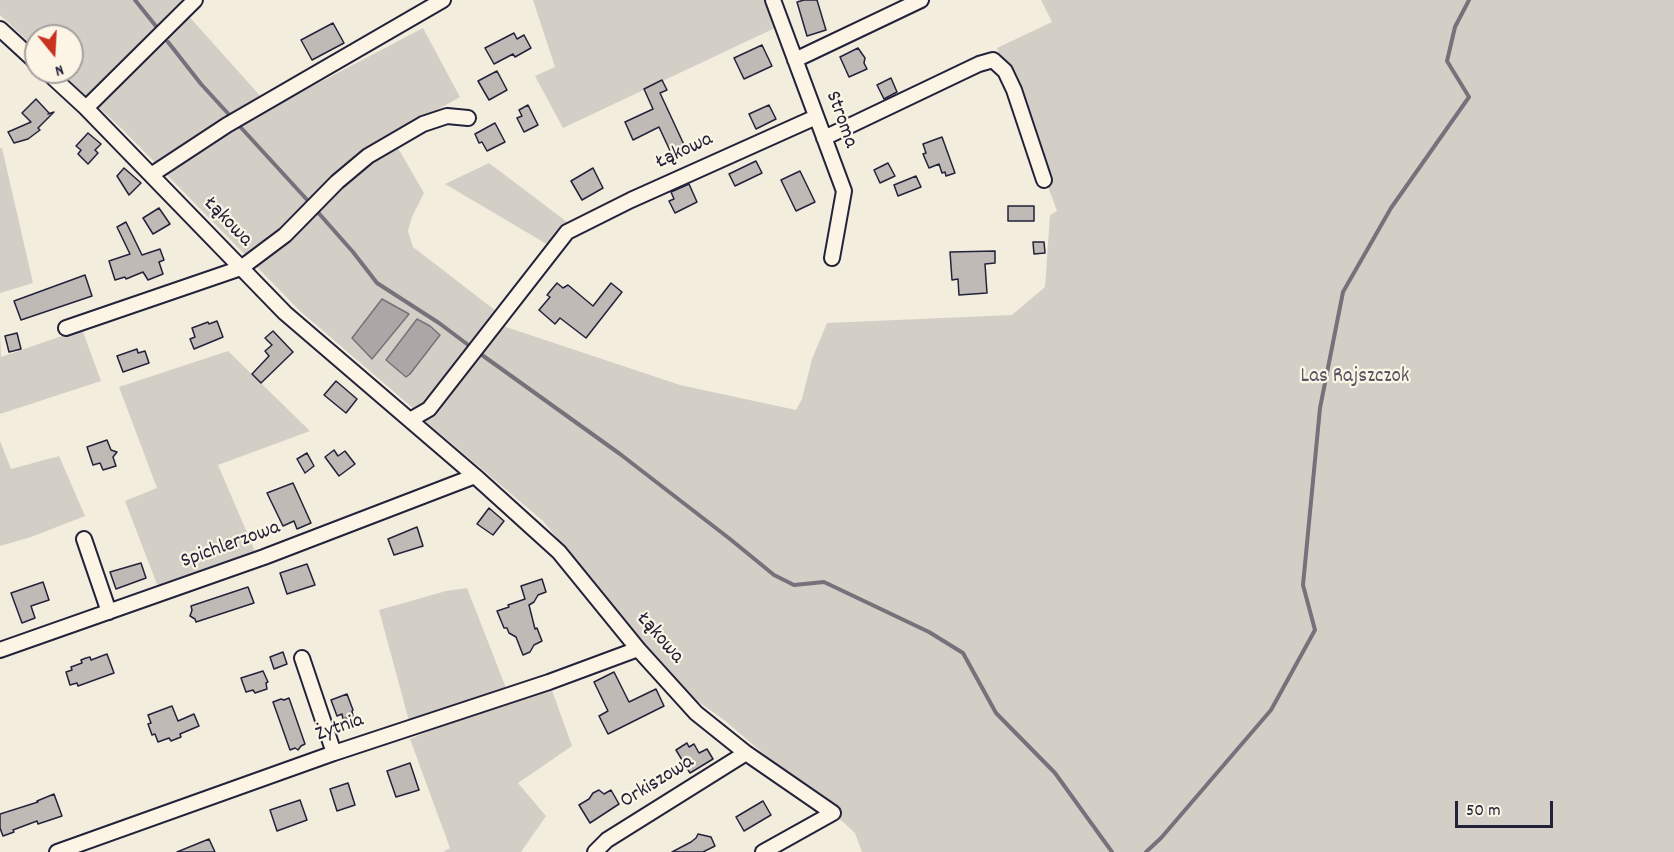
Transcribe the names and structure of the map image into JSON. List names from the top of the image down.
{
  "streets": {
    "street": [
      "Stroma",
      "Łąkowa",
      "Spichlerzowa",
      "Żytnia",
      "Orkiszowa"
    ]
  },
  "crossings": [
    ["Stroma", "Łąkowa"],
    ["Łąkowa", "Spichlerzowa"],
    ["Łąkowa", "Żytnia"],
    ["Łąkowa", "Orkiszowa"]
  ],
  "parks": ["Las Rajszczok"],
  "scale_bar": "50 m",
  "north": "bottom"
}
